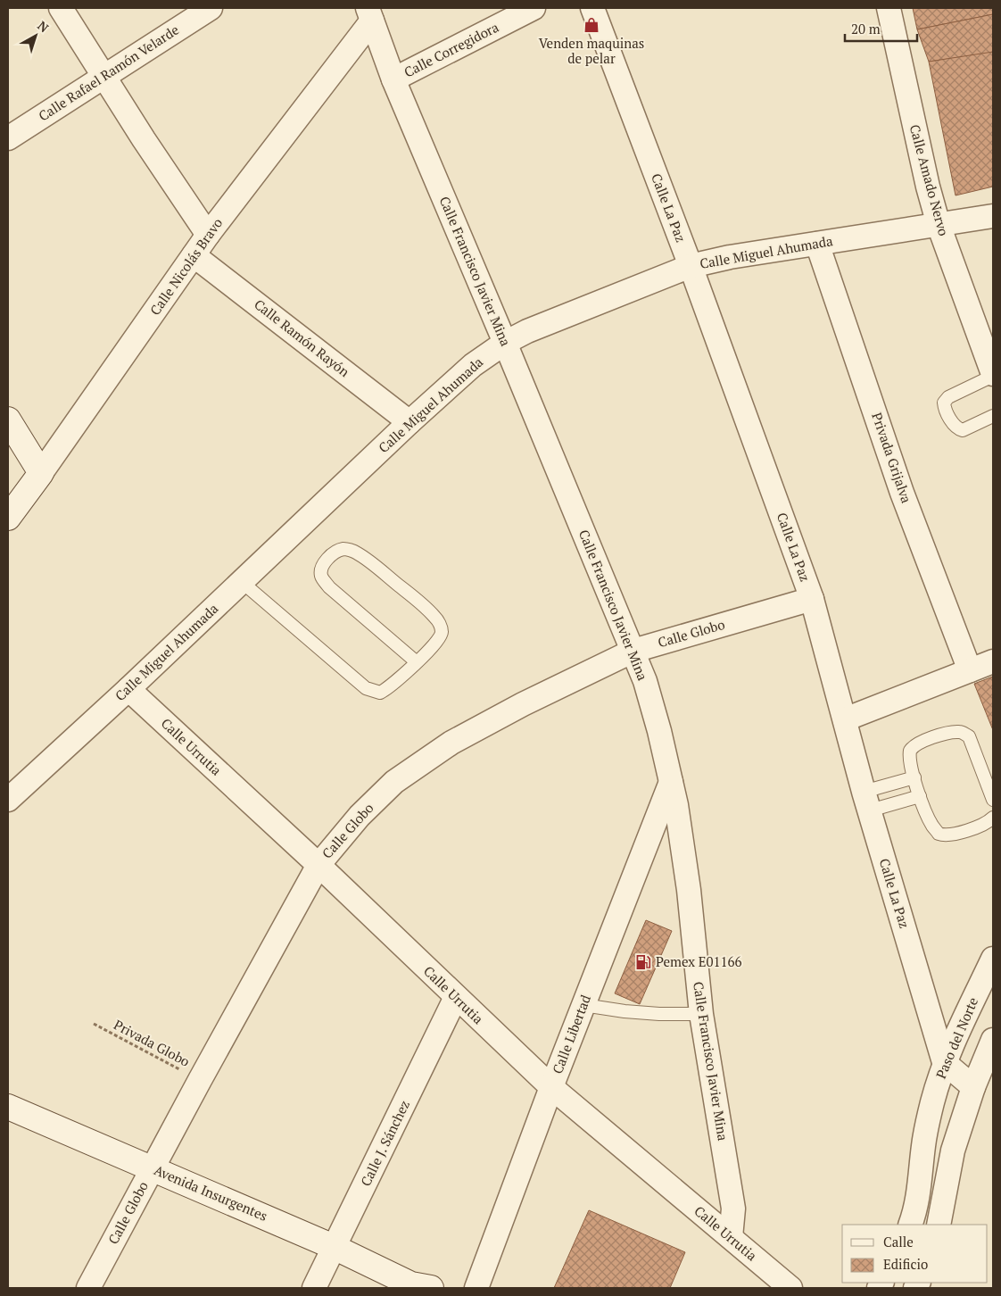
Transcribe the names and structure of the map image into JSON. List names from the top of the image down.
{
  "streets": {
    "main road": ["Calle Nicolás Bravo", "Avenida Insurgentes"],
    "street": [
      "Calle Corregidora",
      "Calle Rafael Ramón Velarde",
      "Calle Amado Nervo",
      "Calle La Paz",
      "Calle Miguel Ahumada",
      "Calle Francisco Javier Mina",
      "Calle Ramón Rayón",
      "Privada Grijalva",
      "Calle Globo",
      "Calle Urrutia",
      "Calle Libertad",
      "Paso del Norte",
      "Calle J. Sánchez"
    ],
    "path": ["Privada Globo"]
  },
  "crossings": [
    ["Calle Corregidora", "Calle Francisco Javier Mina"],
    ["Calle Amado Nervo", "Calle Miguel Ahumada"],
    ["Calle La Paz", "Calle Miguel Ahumada"],
    ["Calle La Paz", "Calle Globo"],
    ["Calle La Paz", "Paso del Norte"],
    ["Calle Miguel Ahumada", "Calle Francisco Javier Mina"],
    ["Calle Miguel Ahumada", "Calle Ramón Rayón"],
    ["Calle Miguel Ahumada", "Privada Grijalva"],
    ["Calle Miguel Ahumada", "Calle Urrutia"],
    ["Calle Nicolás Bravo", "Calle Francisco Javier Mina"],
    ["Calle Nicolás Bravo", "Calle Ramón Rayón"],
    ["Calle Francisco Javier Mina", "Calle Globo"],
    ["Calle Francisco Javier Mina", "Calle Urrutia"],
    ["Calle Francisco Javier Mina", "Calle Libertad"],
    ["Calle Globo", "Calle Urrutia"],
    ["Calle Globo", "Privada Globo"],
    ["Calle Globo", "Avenida Insurgentes"],
    ["Calle Urrutia", "Calle Libertad"],
    ["Calle Urrutia", "Calle J. Sánchez"],
    ["Calle J. Sánchez", "Avenida Insurgentes"]
  ],
  "places": {
    "shop": ["Venden maquinas de pelar"],
    "fuel station": ["Pemex E01166"]
  },
  "legend": ["Calle", "Edificio"],
  "scale_bar": "20 m",
  "north": "top right"
}
